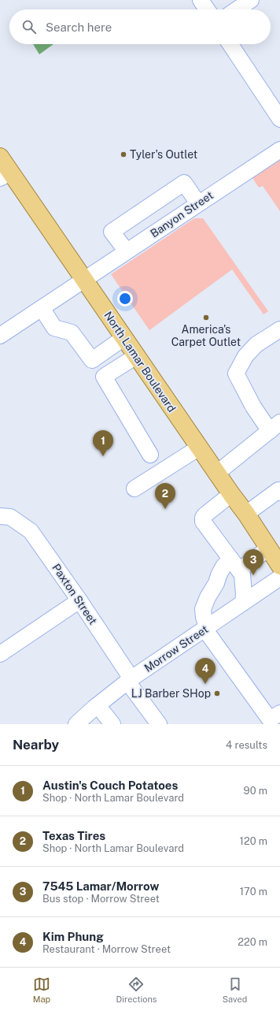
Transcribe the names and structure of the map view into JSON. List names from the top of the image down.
{
  "streets": {
    "main road": ["North Lamar Boulevard"],
    "street": ["Banyon Street", "Paxton Street", "Morrow Street"]
  },
  "crossings": [
    ["Banyon Street", "North Lamar Boulevard"],
    ["Paxton Street", "Morrow Street"]
  ],
  "places": ["Tyler's Outlet", "America's Carpet Outlet", "LJ Barber SHop"],
  "page": {
    "search": "Search here",
    "pins": [
      "1",
      "2",
      "3",
      "4"
    ],
    "heading": ["Nearby", "4 results"],
    "list": [
      {
        "mark": "1",
        "name": "Austin's Couch Potatoes",
        "note": "Shop · North Lamar Boulevard",
        "value": "90 m"
      },
      {
        "mark": "2",
        "name": "Texas Tires",
        "note": "Shop · North Lamar Boulevard",
        "value": "120 m"
      },
      {
        "mark": "3",
        "name": "7545 Lamar/Morrow",
        "note": "Bus stop · Morrow Street",
        "value": "170 m"
      },
      {
        "mark": "4",
        "name": "Kim Phung",
        "note": "Restaurant · Morrow Street",
        "value": "220 m"
      }
    ],
    "nav": ["Map", "Directions", "Saved"]
  }
}
